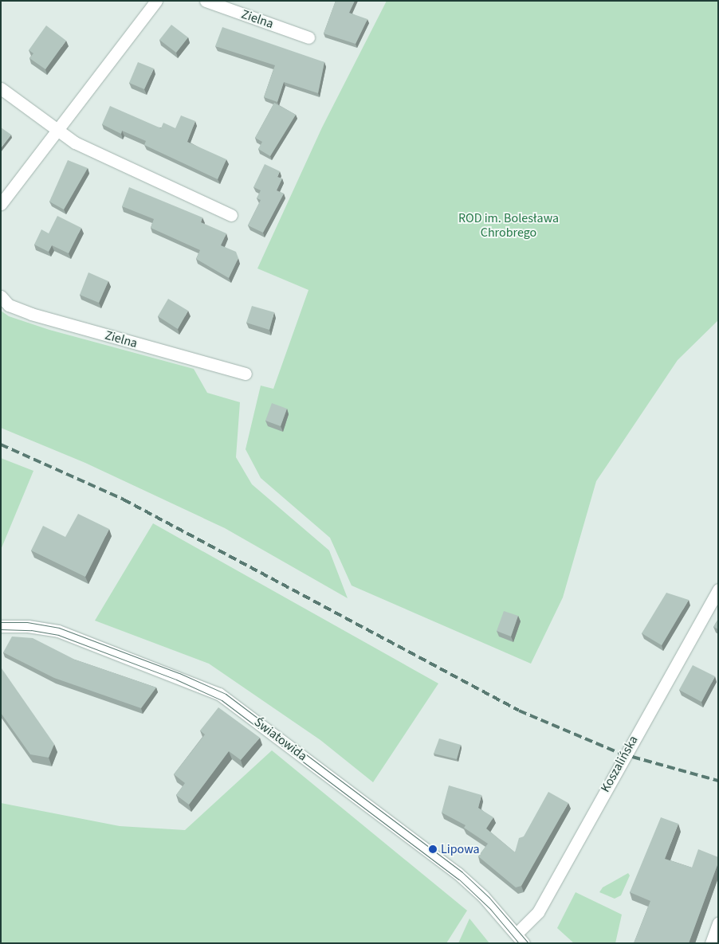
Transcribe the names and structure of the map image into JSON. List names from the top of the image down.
{
  "streets": {
    "street": ["Zielna", "Światowida", "Koszalińska"]
  },
  "crossings": [
    ["Światowida", "Koszalińska"]
  ],
  "parks": ["ROD im. Bolesława Chrobrego"],
  "places": ["Lipowa"]
}
